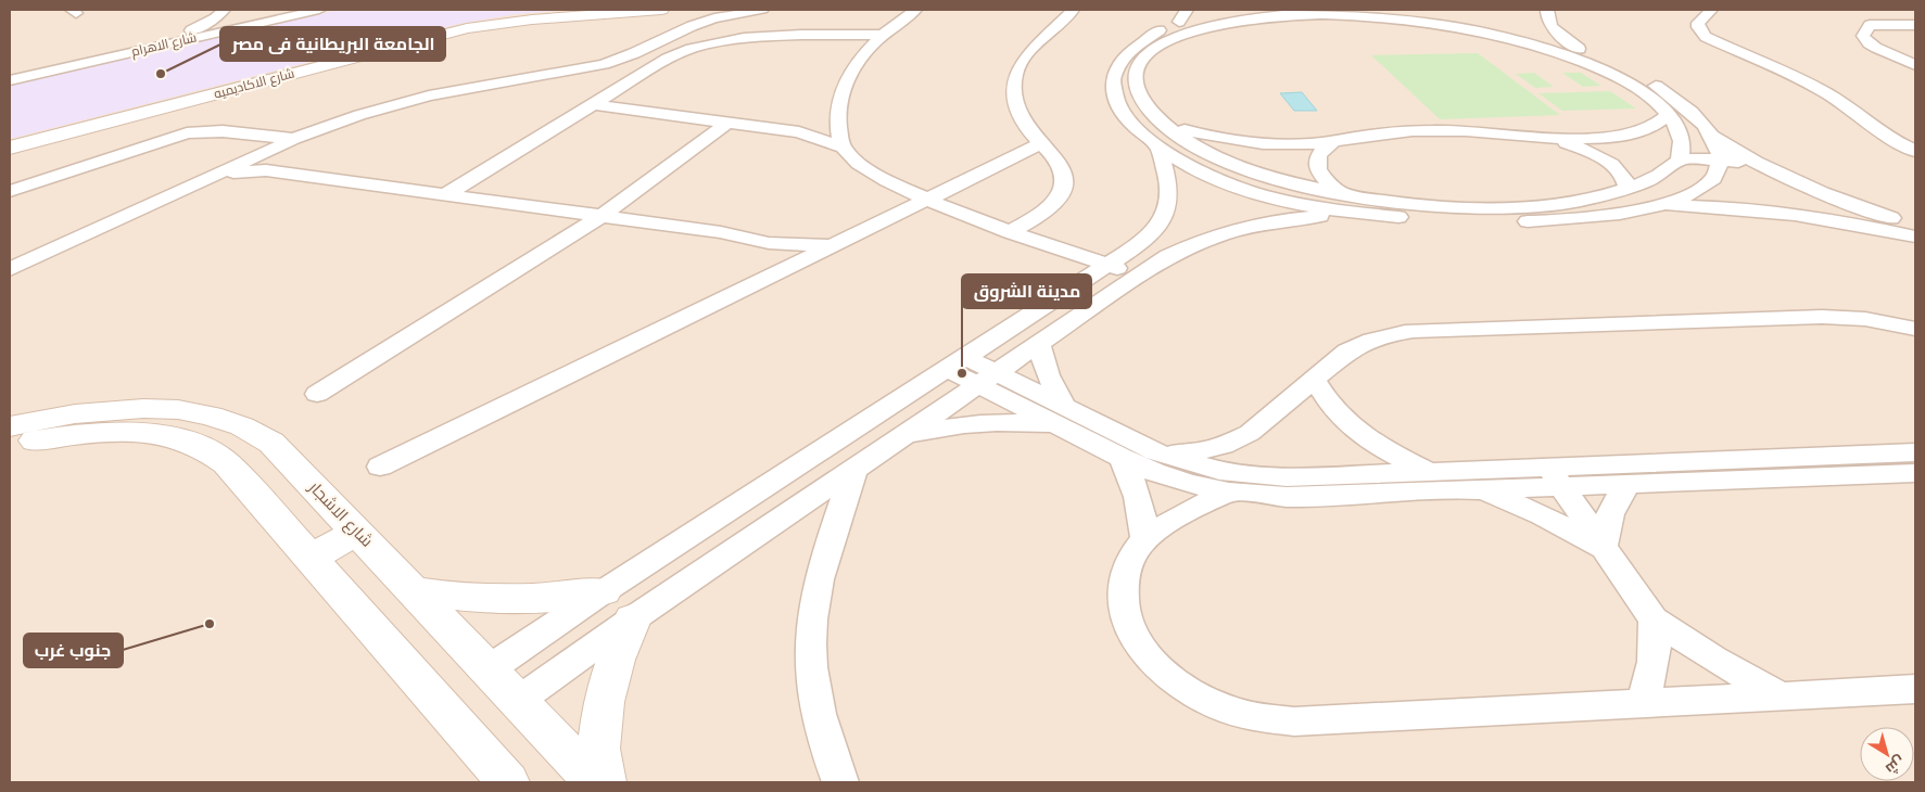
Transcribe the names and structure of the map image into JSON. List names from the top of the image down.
{
  "streets": {
    "street": ["شارع الاهرام", "شارع الاكاديميه", "شارع الاشجار"]
  },
  "places": ["الجامعة البريطانية فى مصر", "مدينة الشروق", "جنوب غرب"],
  "north": "bottom right"
}
